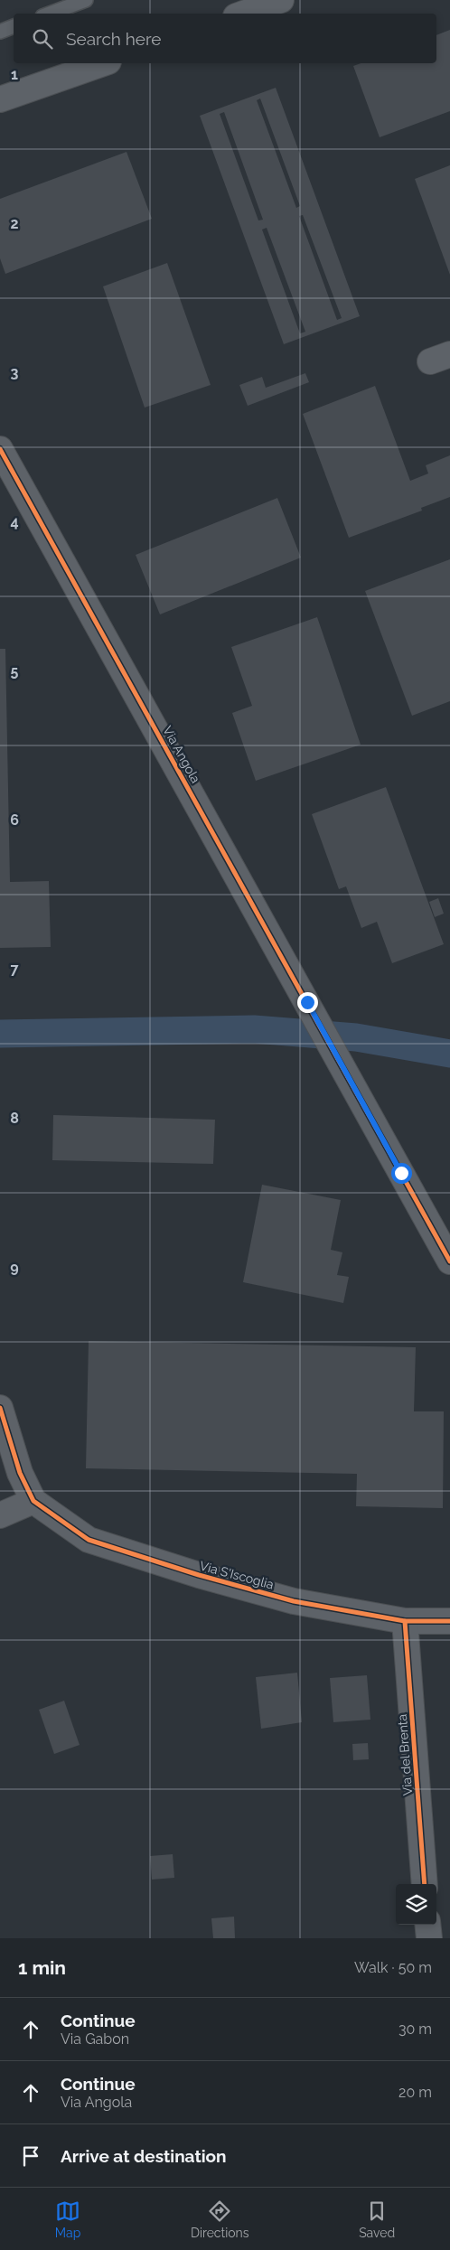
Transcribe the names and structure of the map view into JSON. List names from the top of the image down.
{
  "streets": {
    "street": ["Via Angola", "Via S'Iscoglia", "Via del Brenta"]
  },
  "crossings": [
    ["Via S'Iscoglia", "Via del Brenta"]
  ],
  "page": {
    "search": "Search here",
    "heading": ["1 min", "Walk · 50 m"],
    "list": [
      ["Continue", "Via Gabon", "30 m"],
      ["Continue", "Via Angola", "20 m"],
      "Arrive at destination"
    ],
    "nav": ["Map", "Directions", "Saved"]
  },
  "grid": {
    "rows": [
      "1",
      "2",
      "3",
      "4",
      "5",
      "6",
      "7",
      "8",
      "9"
    ]
  }
}
